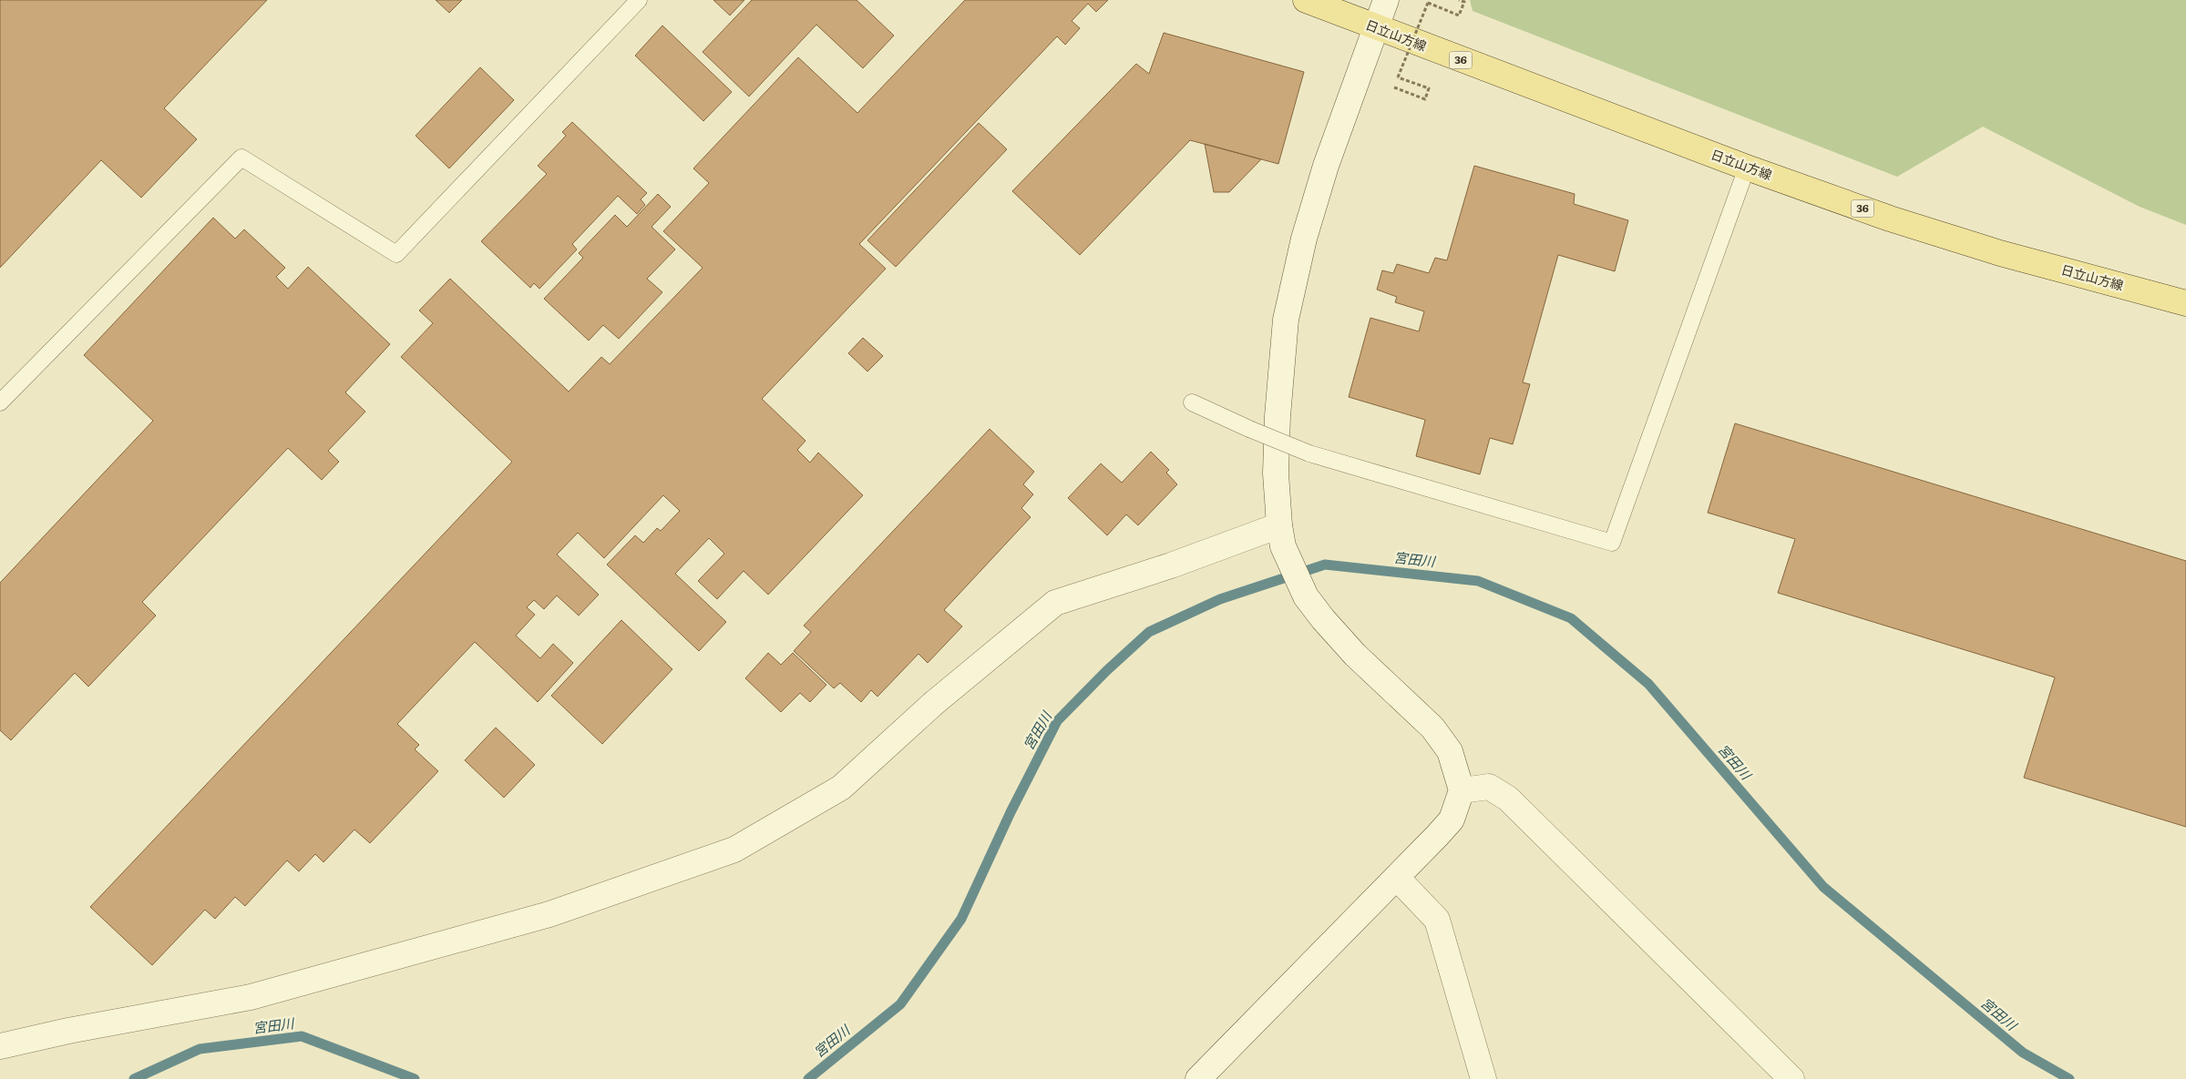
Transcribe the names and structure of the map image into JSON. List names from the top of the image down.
{
  "streets": {
    "main road": ["日立山方線", "36"]
  },
  "water": ["宮田川"]
}
